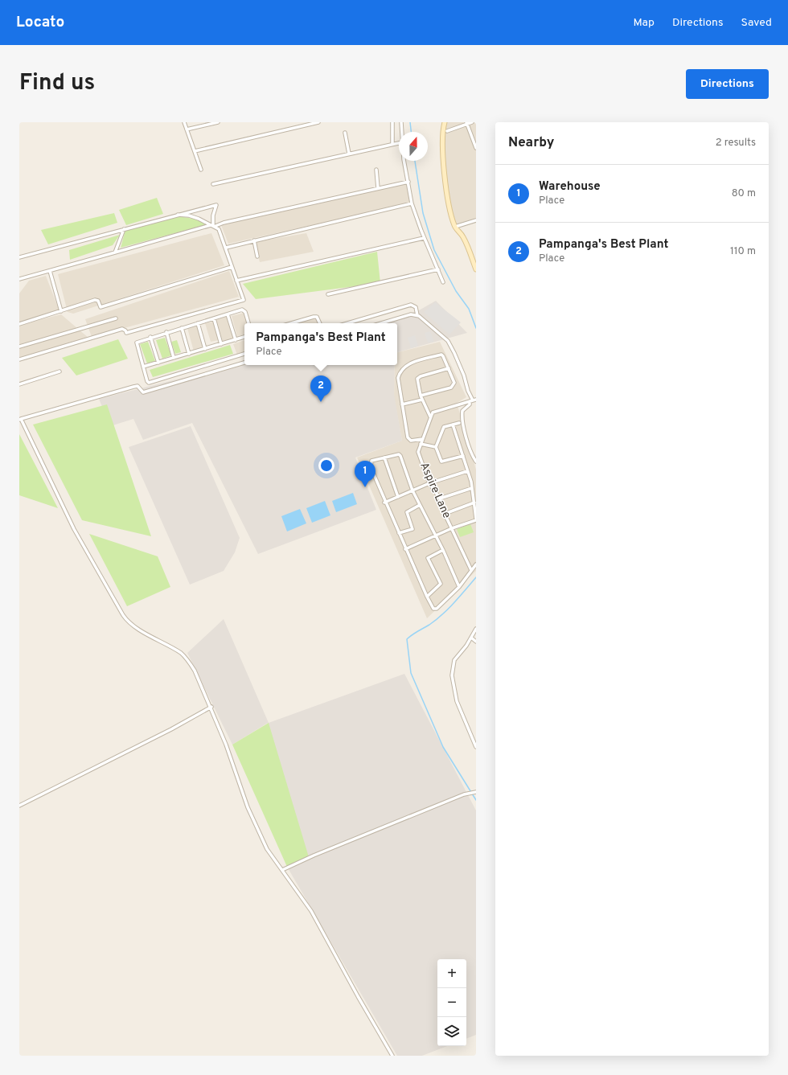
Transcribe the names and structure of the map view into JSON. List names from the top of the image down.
{
  "streets": {
    "street": ["Aspire Lane"]
  },
  "north": "top",
  "page": {
    "header": "Locato",
    "nav": ["Map", "Directions", "Saved"],
    "title": "Find us",
    "buttons": "Directions",
    "heading": ["Nearby", "2 results"],
    "list": [
      {
        "mark": "1",
        "name": "Warehouse",
        "note": "Place",
        "value": "80 m"
      },
      {
        "mark": "2",
        "name": "Pampanga's Best Plant",
        "note": "Place",
        "value": "110 m"
      }
    ],
    "popup": ["Pampanga's Best Plant", "Place"],
    "pins": ["2", "1"],
    "map_buttons": ["+", "−"]
  }
}
